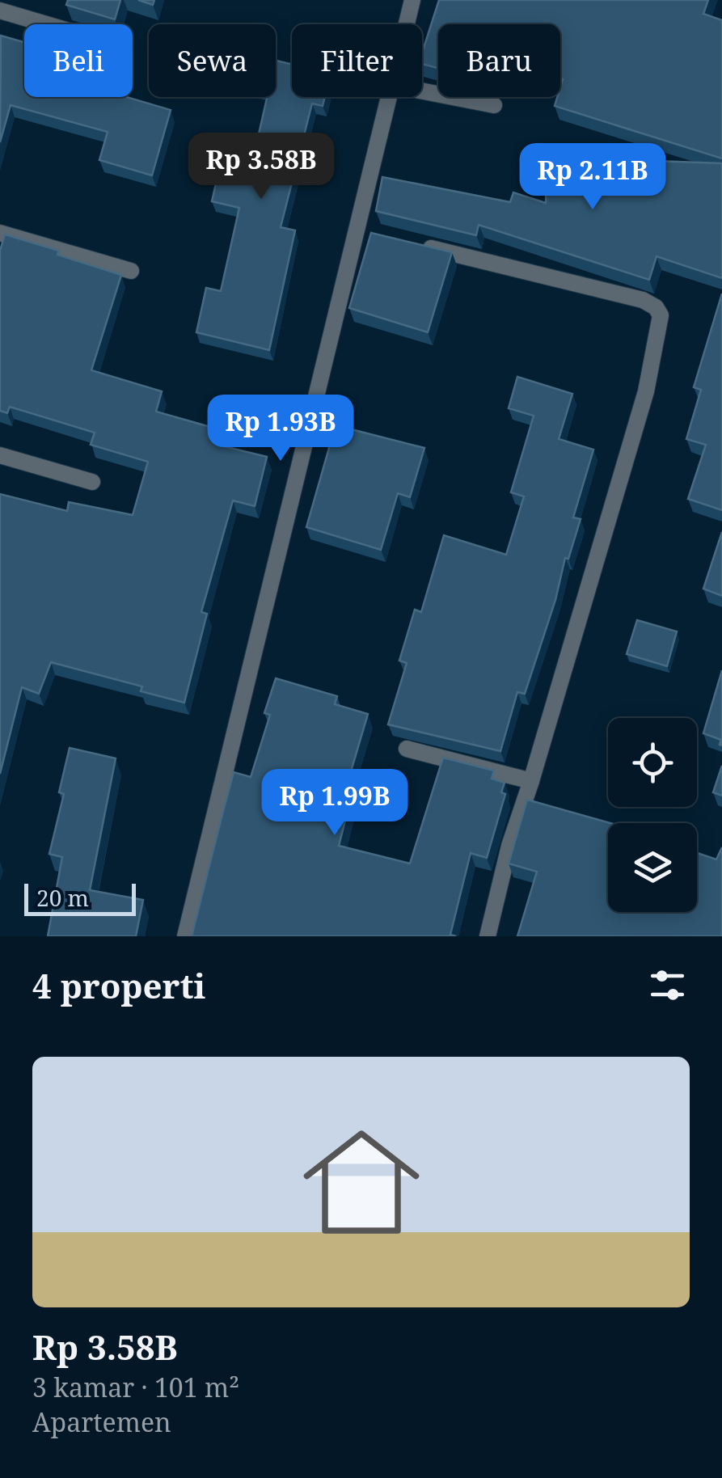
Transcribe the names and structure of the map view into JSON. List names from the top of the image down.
{
  "scale_bar": "20 m",
  "page": {
    "chip": [
      "Beli",
      "Sewa",
      "Filter",
      "Baru"
    ],
    "price": [
      "Rp 3.58B",
      "Rp 2.11B",
      "Rp 1.93B",
      "Rp 1.99B"
    ],
    "scale": "20 m",
    "heading": "4 properti",
    "list": [
      {
        "name": "Rp 3.58B",
        "note": "3 kamar · 101 m² · Apartemen"
      }
    ]
  }
}
